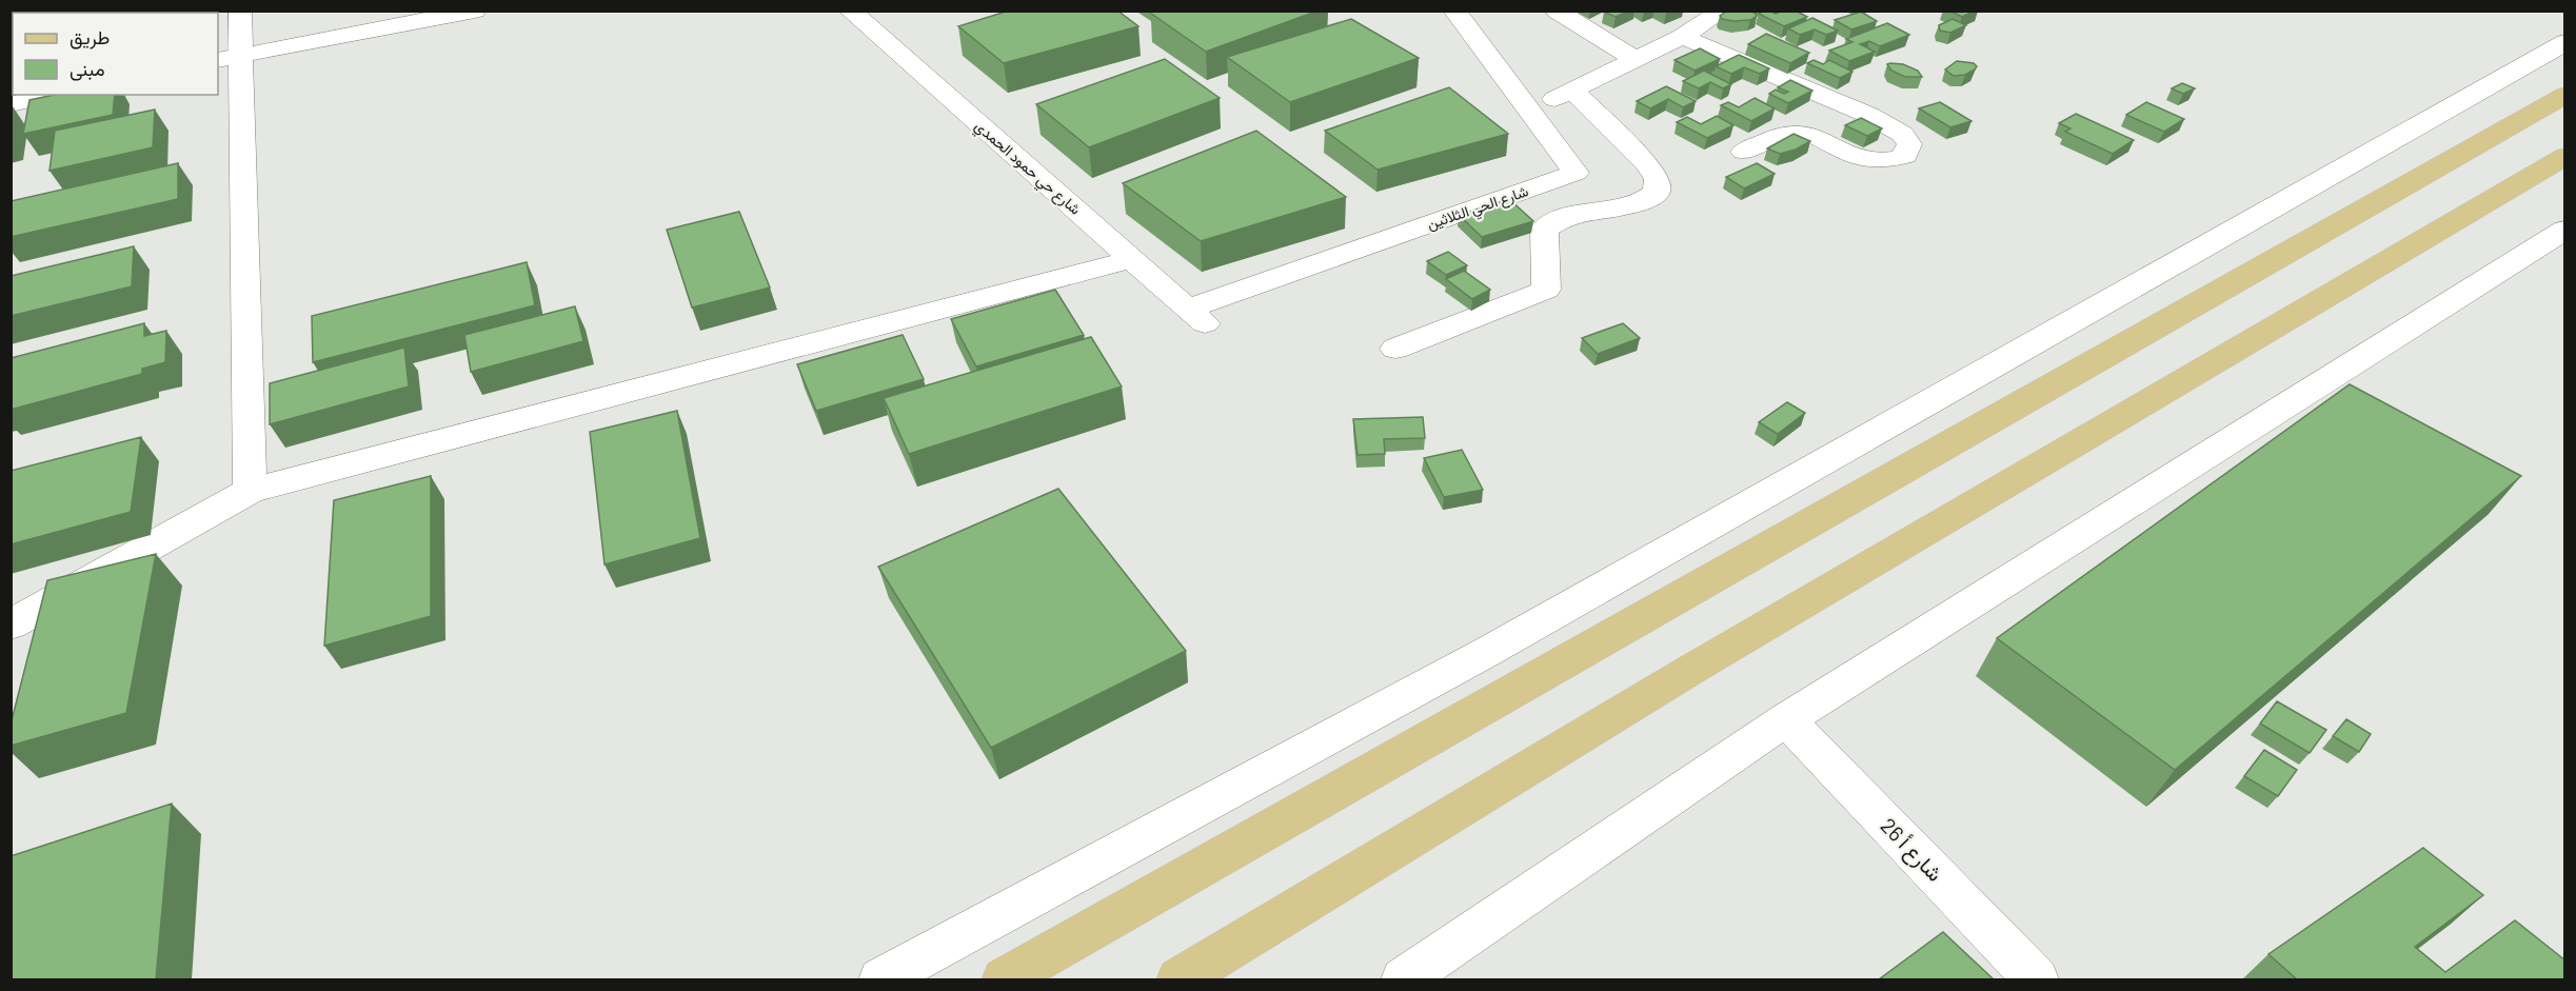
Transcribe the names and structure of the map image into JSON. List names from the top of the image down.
{
  "streets": {
    "street": ["شارع حي حمود الحمدي", "شارع الحي الثلاثين", "شارع أ 26"]
  },
  "crossings": [
    ["شارع حي حمود الحمدي", "شارع الحي الثلاثين"]
  ],
  "legend": ["طريق", "مبنى"]
}
